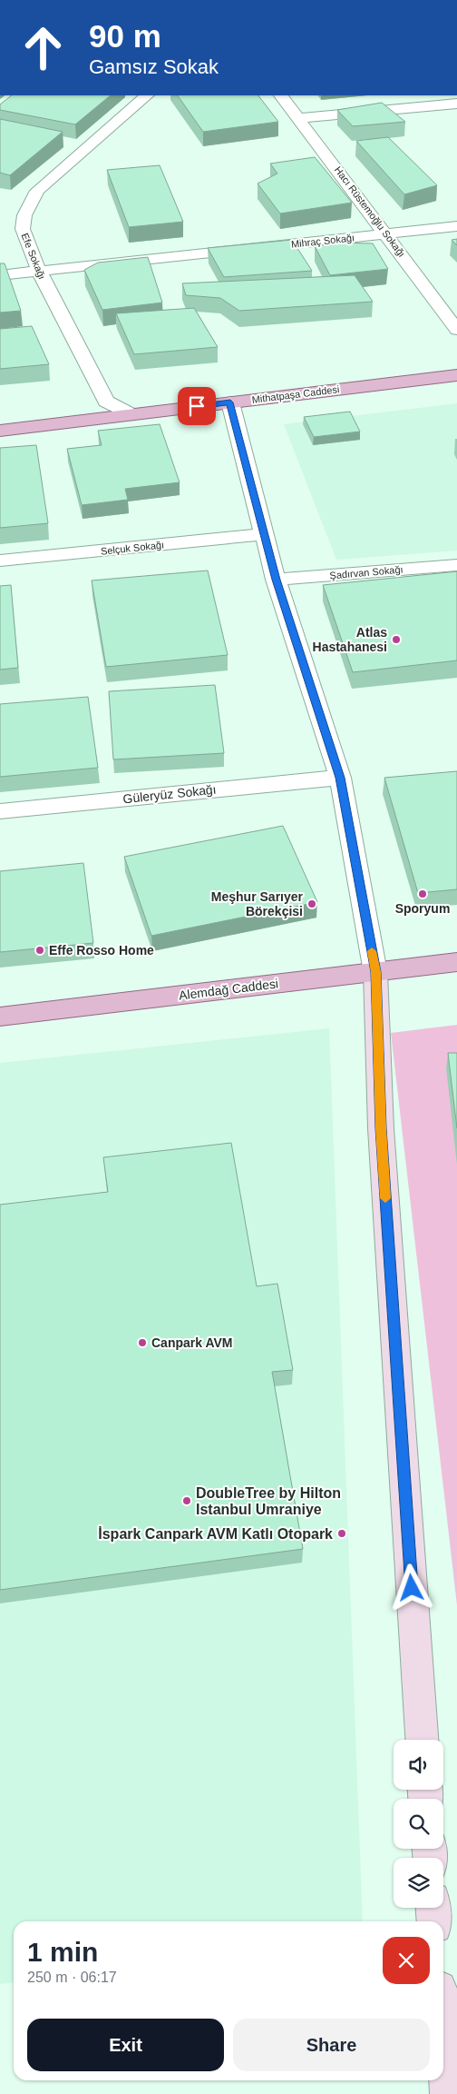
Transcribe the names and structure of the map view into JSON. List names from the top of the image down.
{
  "streets": {
    "main road": ["Mithatpaşa Caddesi", "Alemdağ Caddesi"],
    "street": [
      "Hacı Rüstemoğlu Sokağı",
      "Mihraç Sokağı",
      "Efe Sokağı",
      "Selçuk Sokağı",
      "Şadırvan Sokağı",
      "Güleryüz Sokağı"
    ]
  },
  "crossings": [
    ["Hacı Rüstemoğlu Sokağı", "Mihraç Sokağı"],
    ["Mihraç Sokağı", "Efe Sokağı"],
    ["Efe Sokağı", "Mithatpaşa Caddesi"]
  ],
  "places": [
    "Atlas Hastahanesi",
    "Sporyum",
    "Meşhur Sarıyer Börekçisi",
    "Effe Rosso Home",
    "Canpark AVM",
    "DoubleTree by Hilton Istanbul Umraniye",
    "İspark Canpark AVM Katlı Otopark"
  ],
  "page": {
    "turn": ["90 m", "Gamsız Sokak"],
    "heading": ["1 min", "250 m · 06:17"],
    "buttons": ["Exit", "Share"]
  }
}
